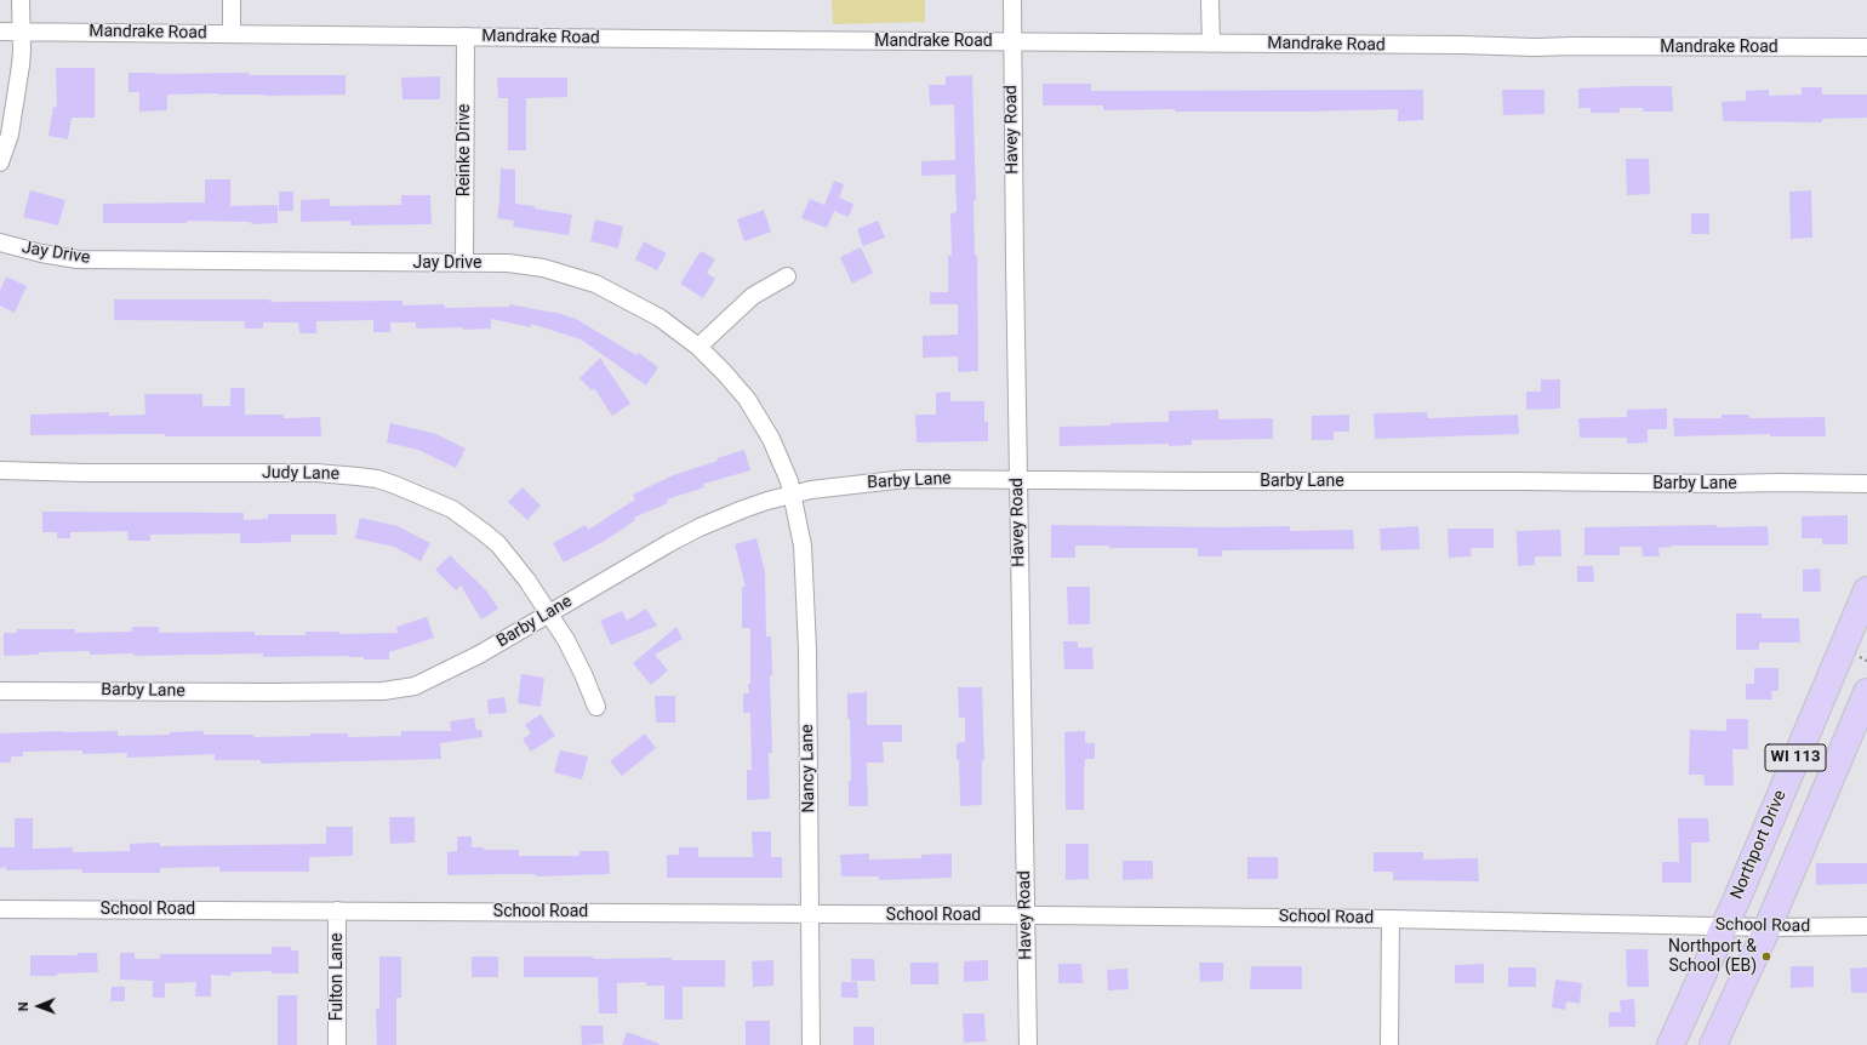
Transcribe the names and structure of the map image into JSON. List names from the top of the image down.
{
  "streets": {
    "main road": ["WI 113", "Northport Drive"],
    "street": [
      "Mandrake Road",
      "Havey Road",
      "Reinke Drive",
      "Jay Drive",
      "Judy Lane",
      "Barby Lane",
      "Nancy Lane",
      "School Road",
      "Fulton Lane"
    ]
  },
  "crossings": [
    ["Mandrake Road", "Havey Road"],
    ["Mandrake Road", "Reinke Drive"],
    ["Havey Road", "Barby Lane"],
    ["Havey Road", "School Road"],
    ["Reinke Drive", "Jay Drive"],
    ["Jay Drive", "Barby Lane"],
    ["Jay Drive", "Nancy Lane"],
    ["Judy Lane", "Barby Lane"],
    ["Barby Lane", "Nancy Lane"],
    ["WI 113", "School Road"],
    ["Nancy Lane", "School Road"],
    ["Northport Drive", "School Road"],
    ["School Road", "Fulton Lane"]
  ],
  "places": ["Northport & School (EB)"],
  "north": "left"
}
